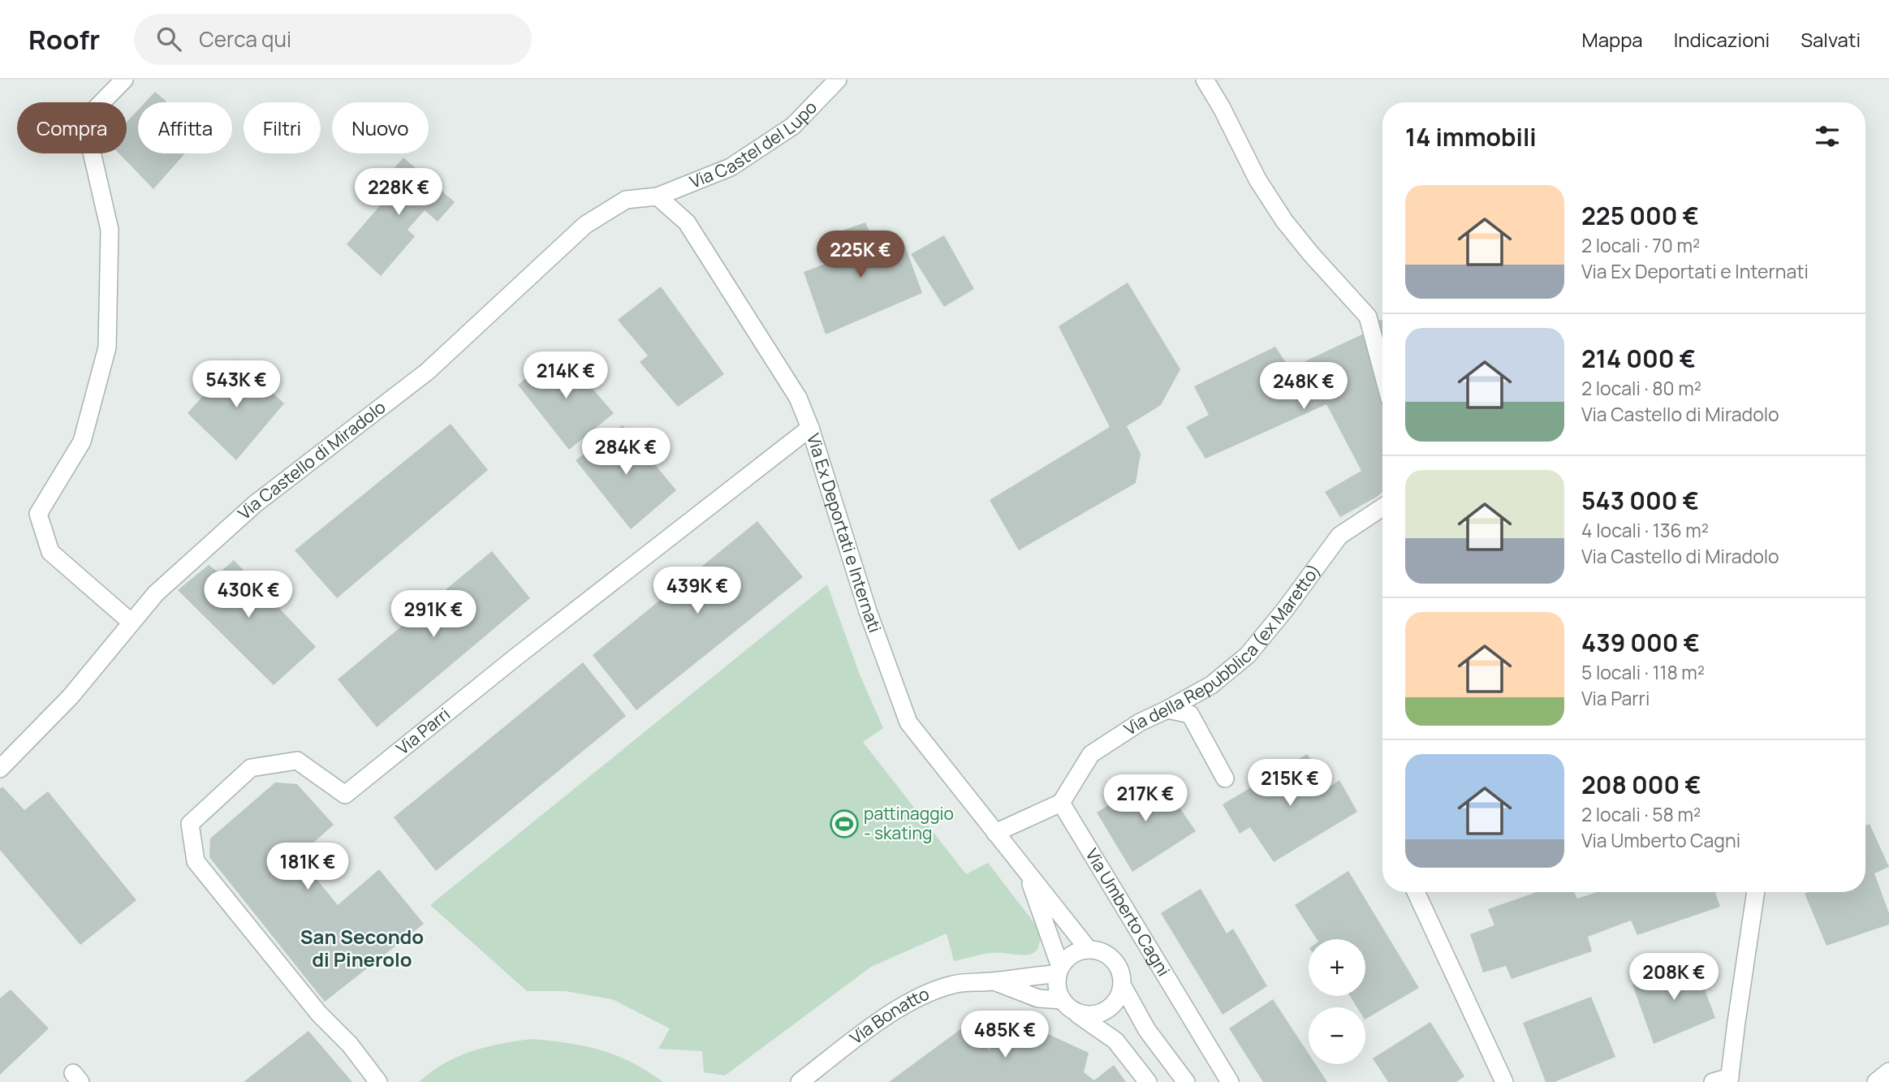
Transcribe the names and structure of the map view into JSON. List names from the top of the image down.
{
  "streets": {
    "street": [
      "Via Castel del Lupo",
      "Via Castello di Miradolo",
      "Via Ex Deportati e Internati",
      "Via della Repubblica (ex Maretto)",
      "Via Parri",
      "Via Umberto Cagni",
      "Via Bonatto"
    ]
  },
  "crossings": [
    ["Via Castel del Lupo", "Via Castello di Miradolo"],
    ["Via Castel del Lupo", "Via Ex Deportati e Internati"],
    ["Via Castello di Miradolo", "Via Ex Deportati e Internati"],
    ["Via Ex Deportati e Internati", "Via Parri"],
    ["Via Ex Deportati e Internati", "Via Bonatto"],
    ["Via della Repubblica (ex Maretto)", "Via Umberto Cagni"]
  ],
  "districts": ["San Secondo di Pinerolo"],
  "places": {
    "sports": ["pattinaggio - skating"]
  },
  "page": {
    "header": "Roofr",
    "search": "Cerca qui",
    "nav": ["Mappa", "Indicazioni", "Salvati"],
    "chip": [
      "Compra",
      "Affitta",
      "Filtri",
      "Nuovo"
    ],
    "heading": "14 immobili",
    "price": [
      "228K €",
      "225K €",
      "214K €",
      "543K €",
      "248K €",
      "284K €",
      "439K €",
      "430K €",
      "291K €",
      "215K €",
      "217K €",
      "181K €",
      "208K €",
      "485K €"
    ],
    "list": [
      {
        "name": "225 000 €",
        "note": "2 locali · 70 m² · Via Ex Deportati e Internati"
      },
      {
        "name": "214 000 €",
        "note": "2 locali · 80 m² · Via Castello di Miradolo"
      },
      {
        "name": "543 000 €",
        "note": "4 locali · 136 m² · Via Castello di Miradolo"
      },
      {
        "name": "439 000 €",
        "note": "5 locali · 118 m² · Via Parri"
      },
      {
        "name": "208 000 €",
        "note": "2 locali · 58 m² · Via Umberto Cagni"
      }
    ],
    "map_buttons": ["+", "−"]
  }
}
